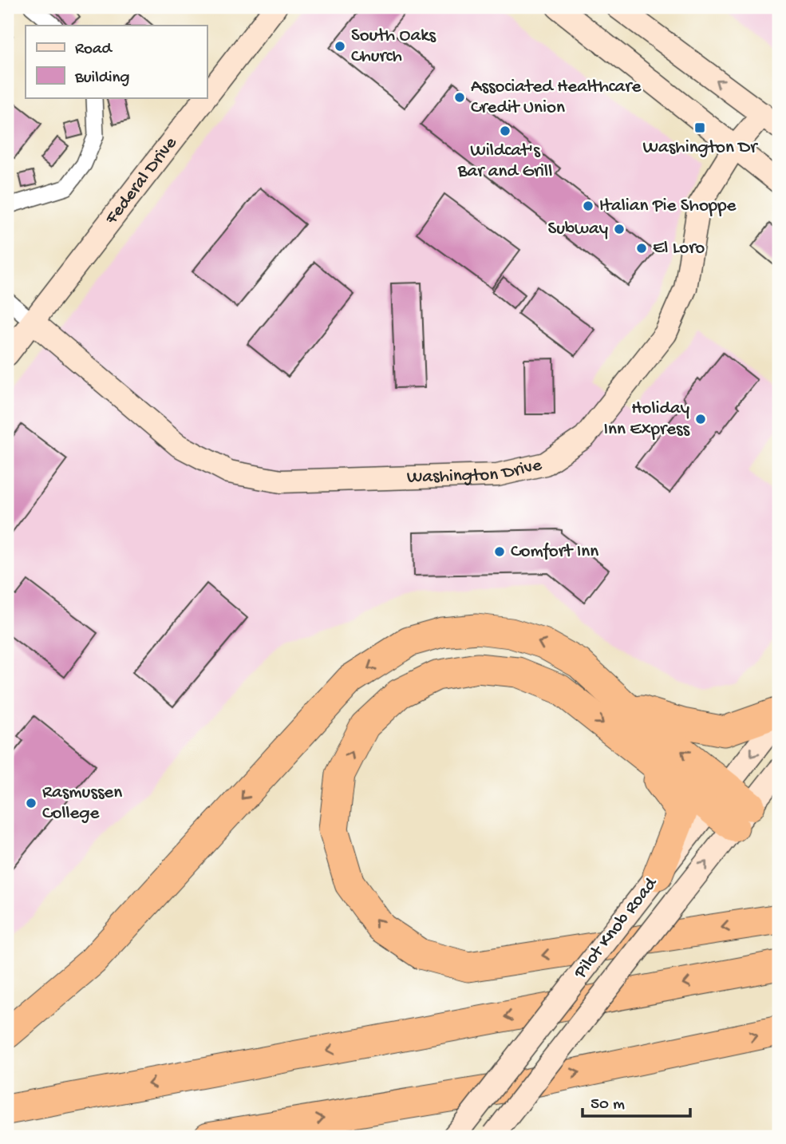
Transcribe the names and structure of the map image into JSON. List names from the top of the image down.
{
  "streets": {
    "street": ["Federal Drive", "Washington Drive", "Pilot Knob Road"]
  },
  "crossings": [
    ["Federal Drive", "Washington Drive"]
  ],
  "places": {
    "other": [
      "South Oaks Church",
      "Associated Healthcare Credit Union",
      "Wildcat's Bar and Grill",
      "Italian Pie Shoppe",
      "Subway",
      "El Loro",
      "Holiday Inn Express",
      "Comfort Inn",
      "Rasmussen College"
    ],
    "transit": ["Washington Dr"]
  },
  "legend": ["Road", "Building"],
  "scale_bar": "50 m"
}
